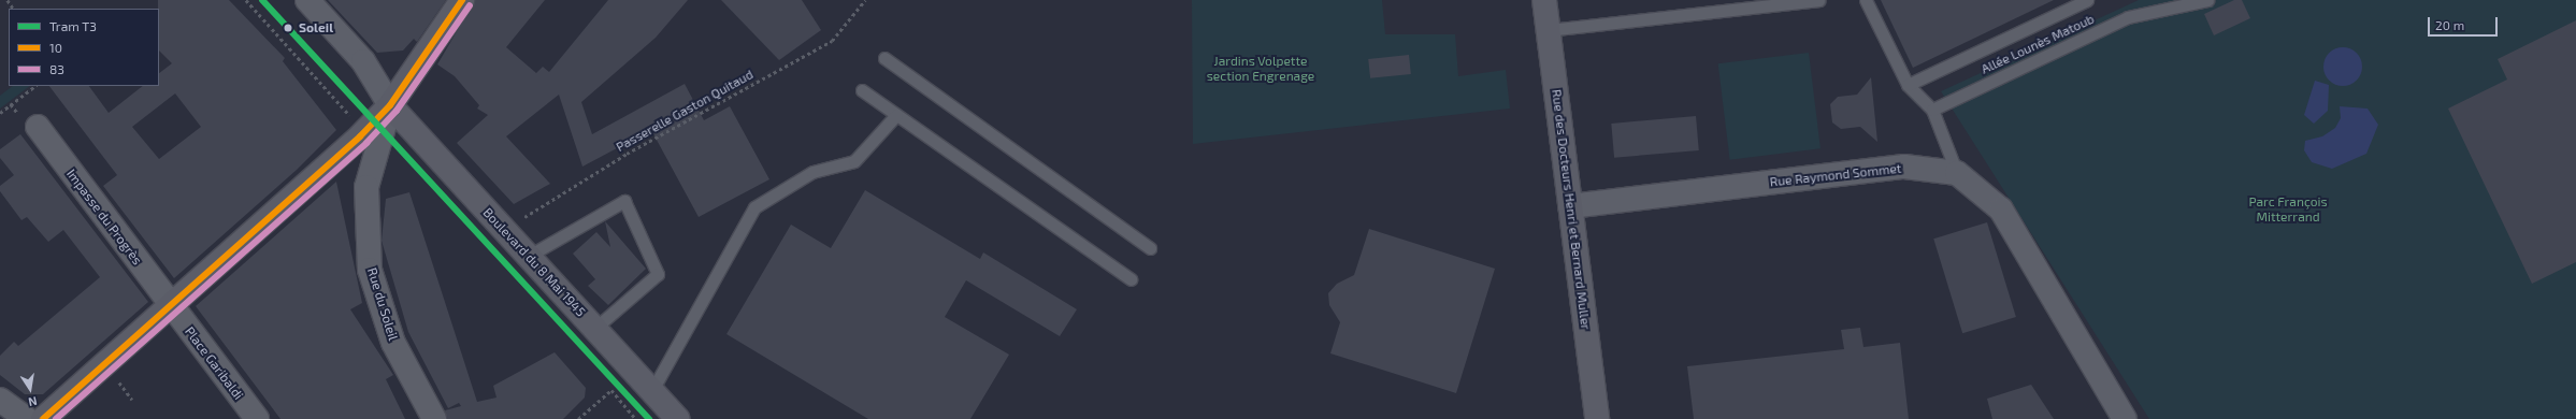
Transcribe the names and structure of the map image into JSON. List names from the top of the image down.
{
  "streets": {
    "main road": ["Rue des Docteurs Henri et Bernard Muller", "Boulevard du 8 Mai 1945"],
    "street": [
      "Rue Raymond Sommet",
      "Impasse du Progrès",
      "Rue du Soleil",
      "Place Garibaldi"
    ],
    "lane": ["Allée Lounès Matoub"],
    "path": ["Passerelle Gaston Quitaud"]
  },
  "crossings": [
    ["Passerelle Gaston Quitaud", "Boulevard du 8 Mai 1945"],
    ["Rue Raymond Sommet", "Rue des Docteurs Henri et Bernard Muller"],
    ["Impasse du Progrès", "Place Garibaldi"]
  ],
  "parks": ["Jardins Volpette section Engrenage", "Parc François Mitterrand"],
  "places": ["Soleil"],
  "lines": ["tram line T3", "transit line 10", "transit line 83"],
  "legend": ["Tram T3", "10", "83"],
  "scale_bar": "20 m",
  "north": "bottom"
}
